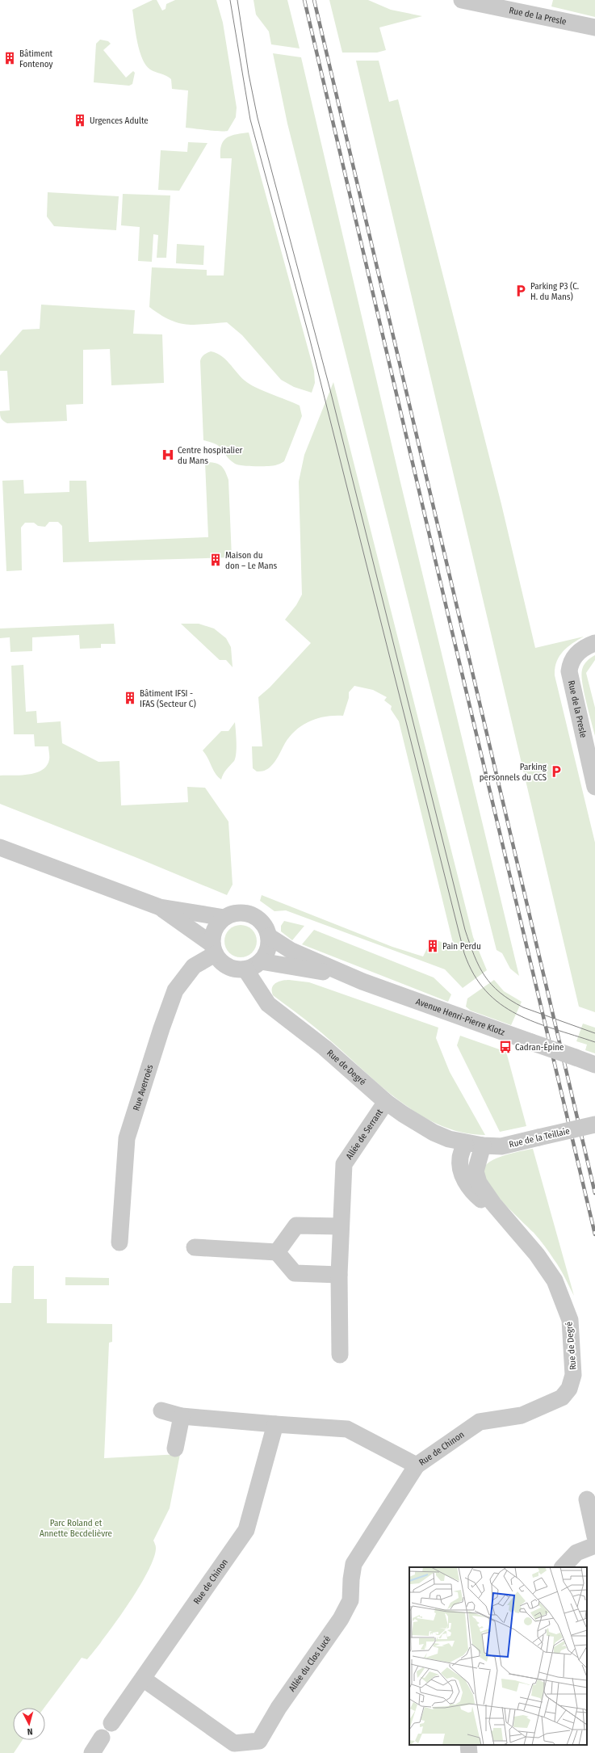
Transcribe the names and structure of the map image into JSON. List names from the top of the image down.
{
  "streets": {
    "street": [
      "Rue de la Presle",
      "Avenue Henri-Pierre Klotz",
      "Rue de Degré",
      "Rue Averroès",
      "Allée de Serrant",
      "Rue de la Teillaie",
      "Rue de Chinon",
      "Allée du Clos Lucé"
    ]
  },
  "crossings": [
    ["Avenue Henri-Pierre Klotz", "Rue de Degré"],
    ["Avenue Henri-Pierre Klotz", "Rue Averroès"],
    ["Rue de Degré", "Rue Averroès"],
    ["Rue de Degré", "Allée de Serrant"],
    ["Rue de Degré", "Rue de la Teillaie"],
    ["Rue de Degré", "Rue de Chinon"],
    ["Rue de Chinon", "Allée du Clos Lucé"]
  ],
  "parks": ["Parc Roland et Annette Becdelièvre"],
  "places": {
    "building": [
      "Bâtiment Fontenoy",
      "Urgences Adulte",
      "Maison du don – Le Mans",
      "Bâtiment IFSI - IFAS (Secteur C)",
      "Pain Perdu"
    ],
    "parking": ["Parking P3 (C. H. du Mans)", "Parking personnels du CCS"],
    "hospital": ["Centre hospitalier du Mans"],
    "bus stop": ["Cadran-Épine"]
  },
  "north": "bottom"
}
